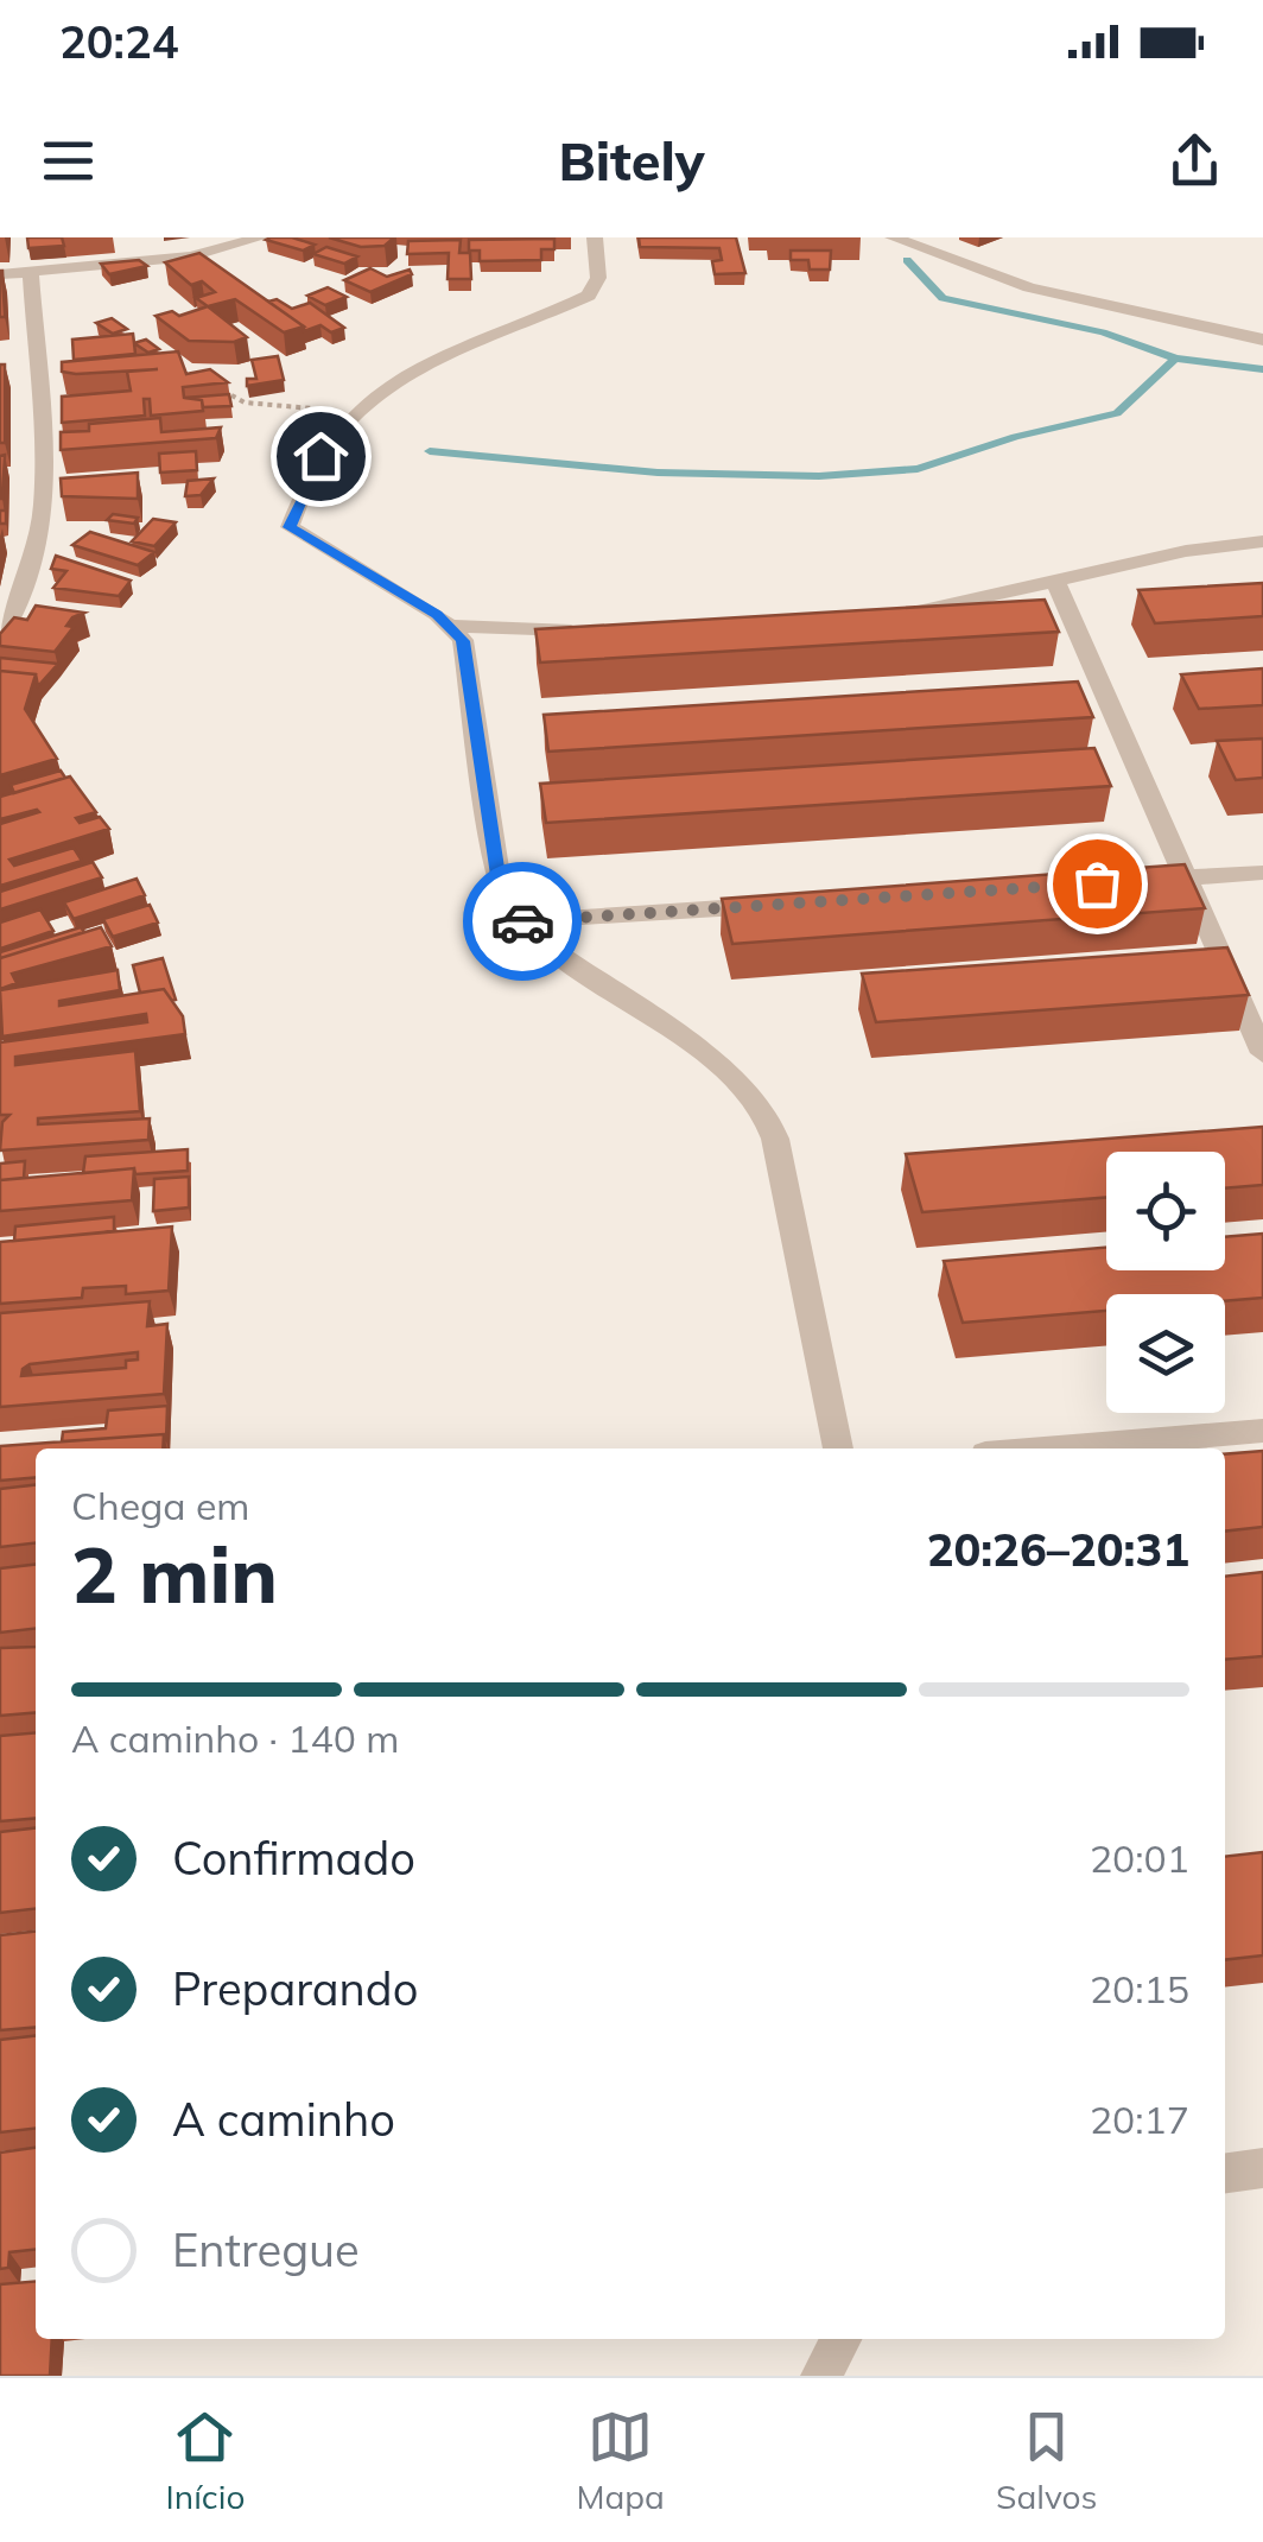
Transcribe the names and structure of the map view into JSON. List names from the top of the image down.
{
  "page": {
    "status": "20:24",
    "header": "Bitely",
    "heading": ["2 min", "Chega em", "20:26–20:31"],
    "bar": "A caminho · 140 m",
    "list": [
      ["Confirmado", "20:01"],
      ["Preparando", "20:15"],
      ["A caminho", "20:17"],
      "Entregue"
    ],
    "tabs": ["Início", "Mapa", "Salvos"]
  }
}
